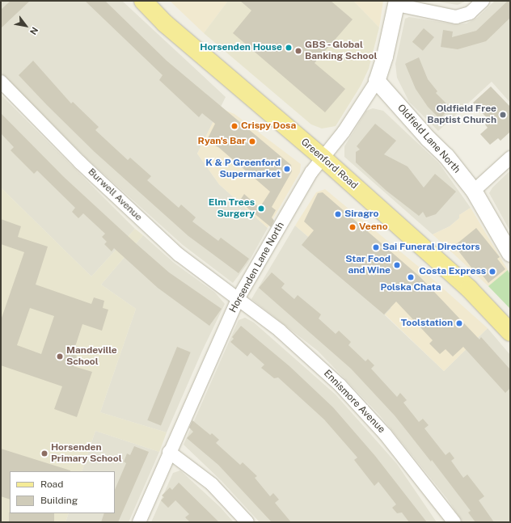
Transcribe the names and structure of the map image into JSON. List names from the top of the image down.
{
  "streets": {
    "main road": ["Greenford Road"],
    "street": [
      "Oldfield Lane North",
      "Burwell Avenue",
      "Horsenden Lane North",
      "Ennismore Avenue"
    ]
  },
  "crossings": [
    ["Oldfield Lane North", "Horsenden Lane North"],
    ["Greenford Road", "Horsenden Lane North"],
    ["Burwell Avenue", "Horsenden Lane North"],
    ["Burwell Avenue", "Ennismore Avenue"],
    ["Horsenden Lane North", "Ennismore Avenue"]
  ],
  "places": [
    "Horsenden House",
    "GBS - Global Banking School",
    "Oldfield Free Baptist Church",
    "Crispy Dosa",
    "Ryan's Bar",
    "K & P Greenford Supermarket",
    "Elm Trees Surgery",
    "Siragro",
    "Veeno",
    "Sai Funeral Directors",
    "Star Food and Wine",
    "Costa Express",
    "Polska Chata",
    "Toolstation",
    "Mandeville School",
    "Horsenden Primary School"
  ],
  "legend": ["Road", "Building"],
  "north": "bottom right"
}
